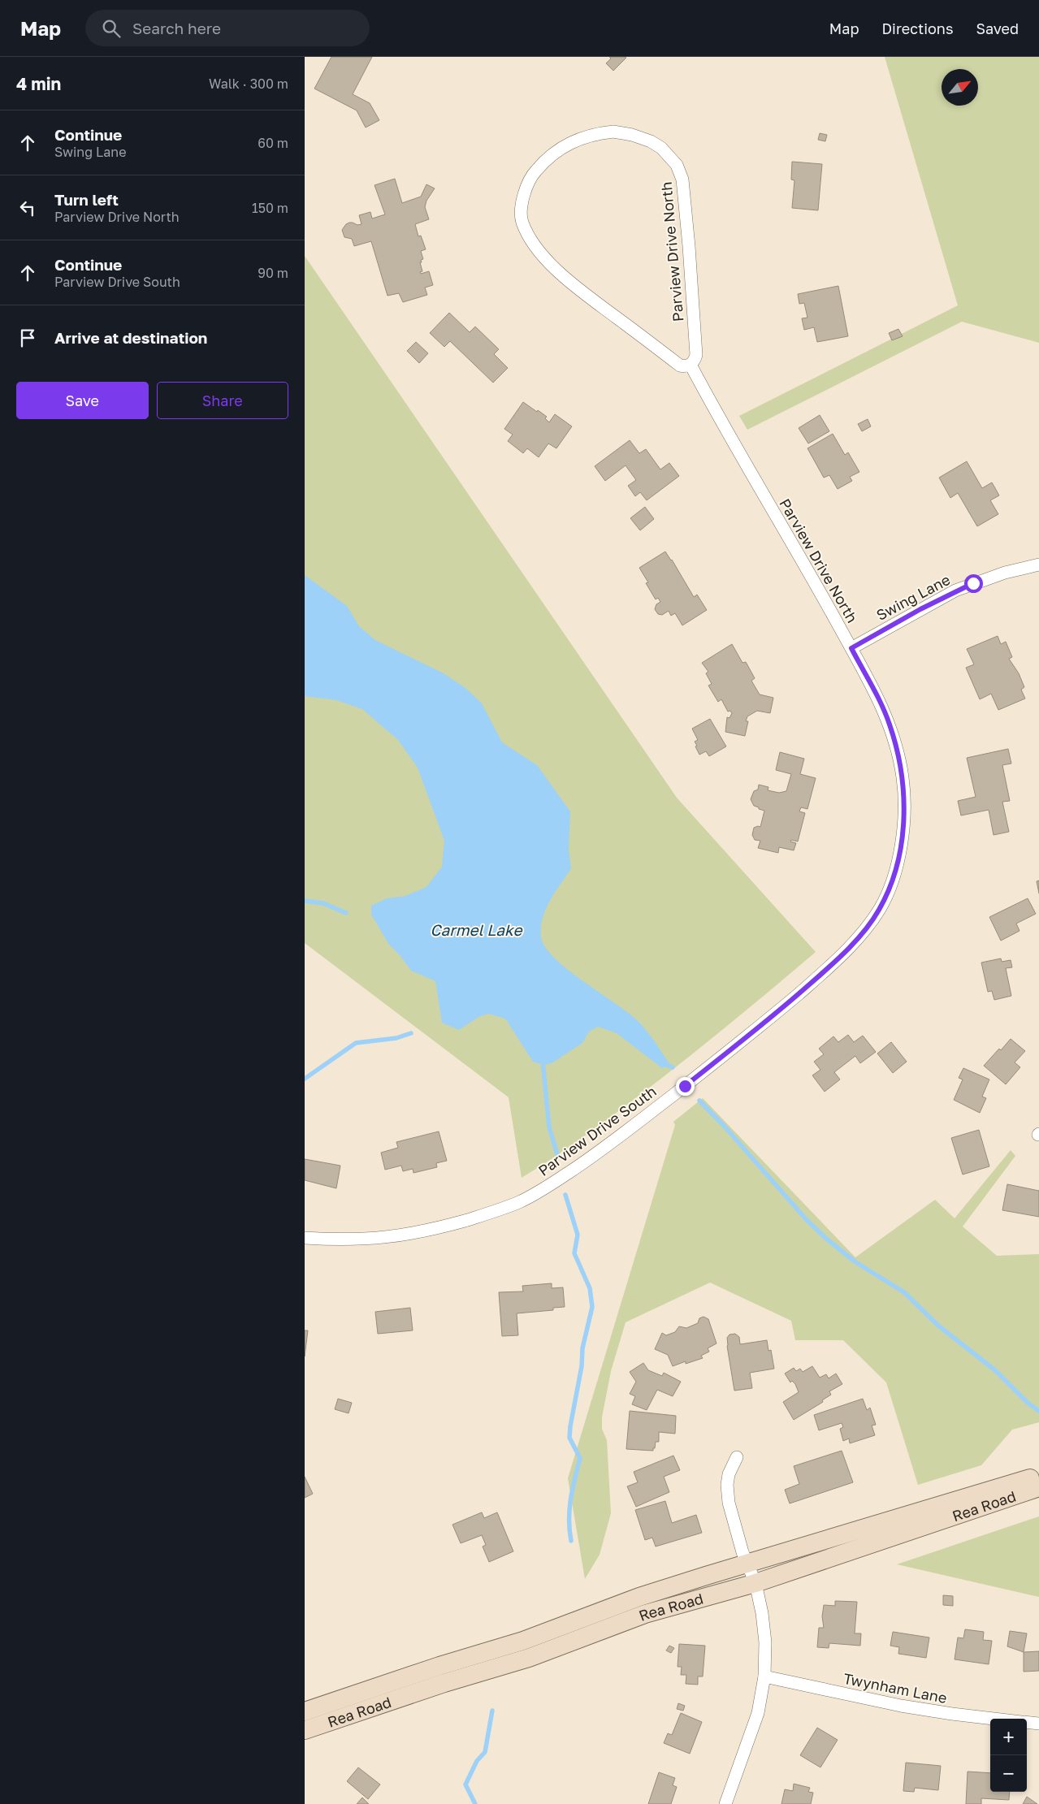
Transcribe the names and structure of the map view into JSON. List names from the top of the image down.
{
  "streets": {
    "main road": ["Rea Road"],
    "street": [
      "Parview Drive North",
      "Swing Lane",
      "Parview Drive South",
      "Twynham Lane"
    ]
  },
  "crossings": [
    ["Parview Drive North", "Swing Lane"],
    ["Parview Drive North", "Parview Drive South"]
  ],
  "water": ["Carmel Lake"],
  "north": "top right",
  "page": {
    "header": "Map",
    "search": "Search here",
    "nav": ["Map", "Directions", "Saved"],
    "heading": ["4 min", "Walk · 300 m"],
    "list": [
      ["Continue", "Swing Lane", "60 m"],
      ["Turn left", "Parview Drive North", "150 m"],
      ["Continue", "Parview Drive South", "90 m"],
      "Arrive at destination"
    ],
    "buttons": ["Save", "Share"],
    "map_buttons": ["+", "−"]
  }
}
